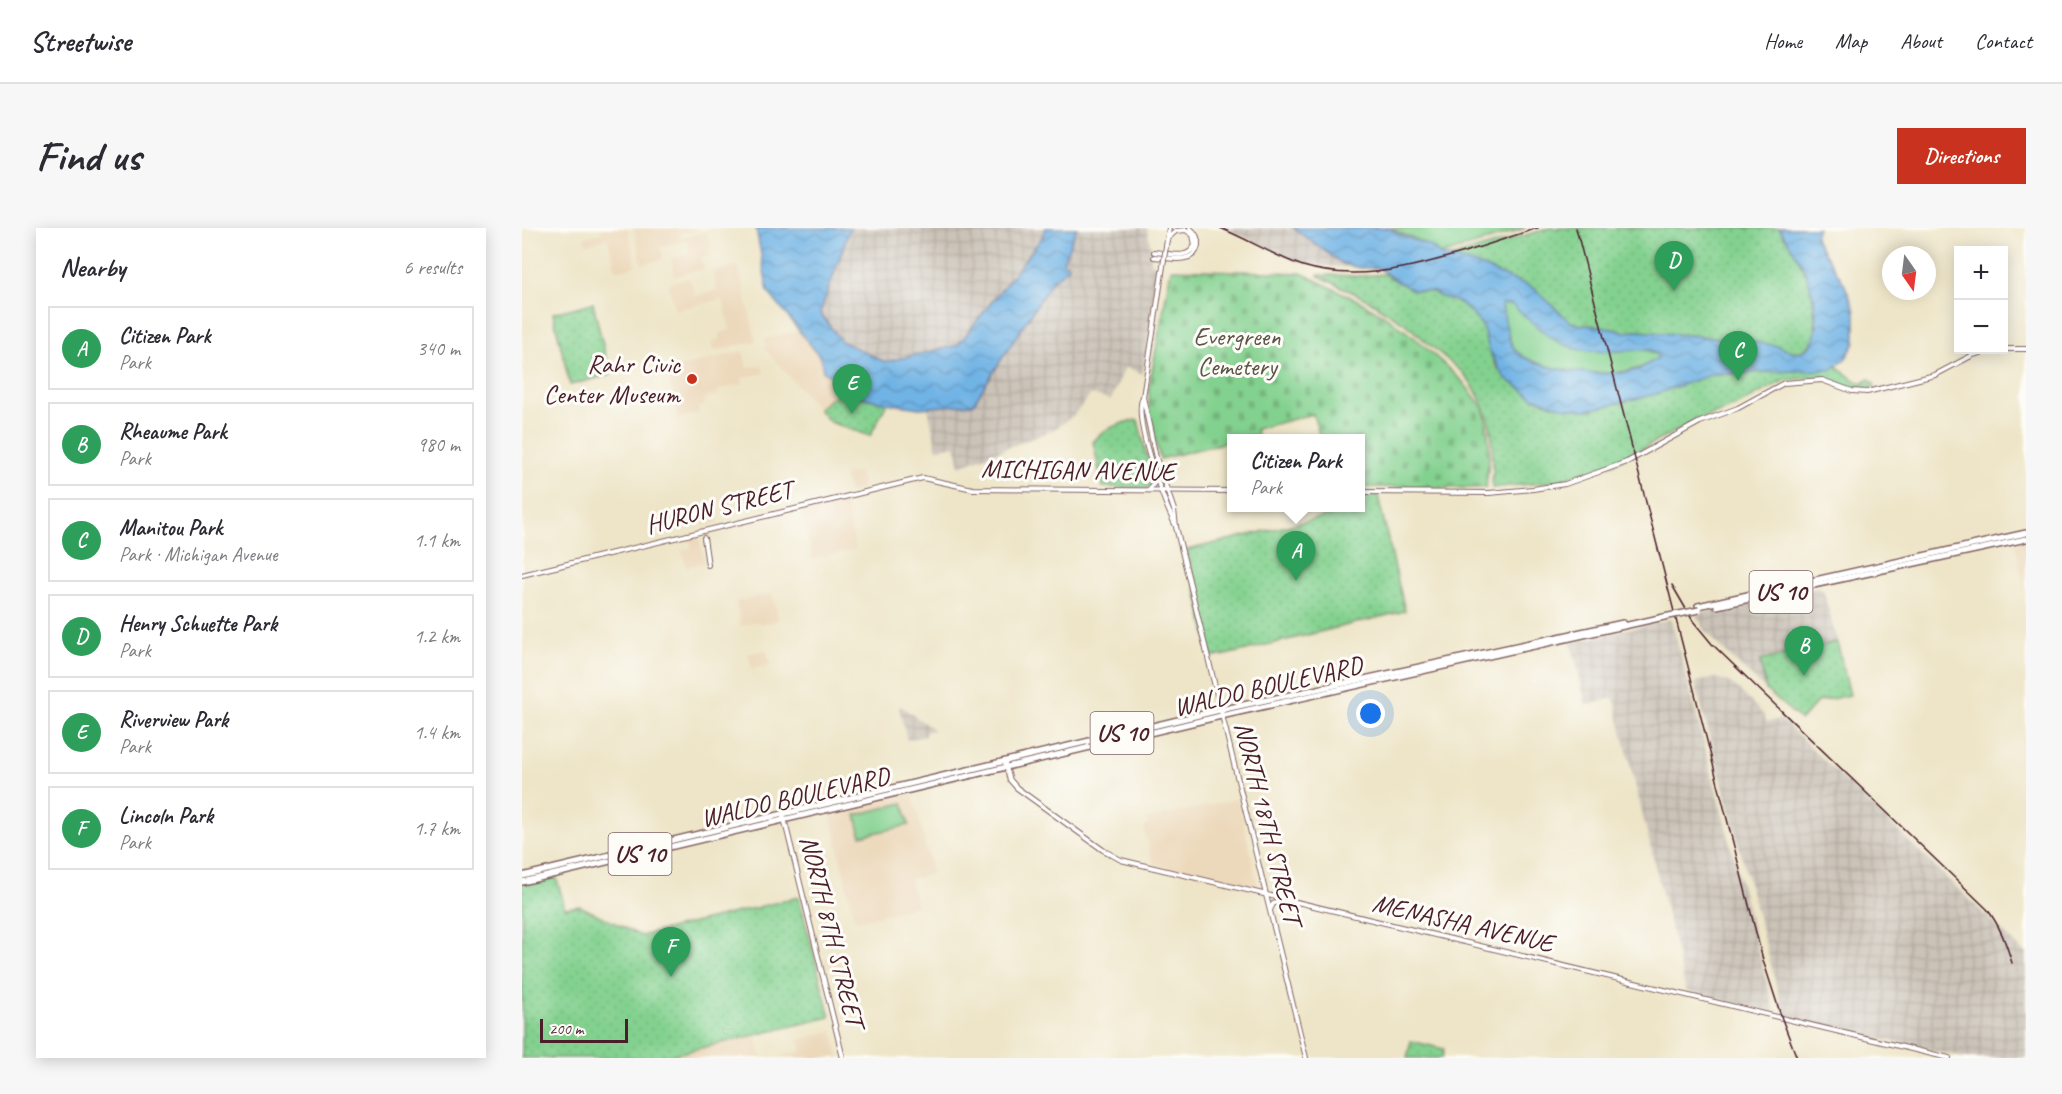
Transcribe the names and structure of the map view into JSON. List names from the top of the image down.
{
  "streets": {
    "main road": ["US 10", "WALDO BOULEVARD"],
    "street": [
      "MICHIGAN AVENUE",
      "HURON STREET",
      "NORTH 18TH STREET",
      "MENASHA AVENUE",
      "NORTH 8TH STREET"
    ]
  },
  "crossings": [
    ["MICHIGAN AVENUE", "HURON STREET"],
    ["MICHIGAN AVENUE", "NORTH 18TH STREET"],
    ["WALDO BOULEVARD", "NORTH 18TH STREET"],
    ["WALDO BOULEVARD", "MENASHA AVENUE"],
    ["WALDO BOULEVARD", "NORTH 8TH STREET"],
    ["NORTH 18TH STREET", "MENASHA AVENUE"]
  ],
  "parks": ["Evergreen Cemetery"],
  "places": ["Rahr Civic Center Museum"],
  "scale_bar": "200 m",
  "north": "bottom",
  "page": {
    "header": "Streetwise",
    "nav": [
      "Home",
      "Map",
      "About",
      "Contact"
    ],
    "buttons": "Directions",
    "title": "Find us",
    "heading": ["Nearby", "6 results"],
    "pins": [
      "D",
      "C",
      "E",
      "A",
      "B",
      "F"
    ],
    "map_buttons": ["+", "−"],
    "list": [
      {
        "mark": "A",
        "name": "Citizen Park",
        "note": "Park",
        "value": "340 m"
      },
      {
        "mark": "B",
        "name": "Rheaume Park",
        "note": "Park",
        "value": "980 m"
      },
      {
        "mark": "C",
        "name": "Manitou Park",
        "note": "Park · Michigan Avenue",
        "value": "1.1 km"
      },
      {
        "mark": "D",
        "name": "Henry Schuette Park",
        "note": "Park",
        "value": "1.2 km"
      },
      {
        "mark": "E",
        "name": "Riverview Park",
        "note": "Park",
        "value": "1.4 km"
      },
      {
        "mark": "F",
        "name": "Lincoln Park",
        "note": "Park",
        "value": "1.7 km"
      }
    ],
    "popup": ["Citizen Park", "Park"],
    "scale": "200 m"
  }
}
